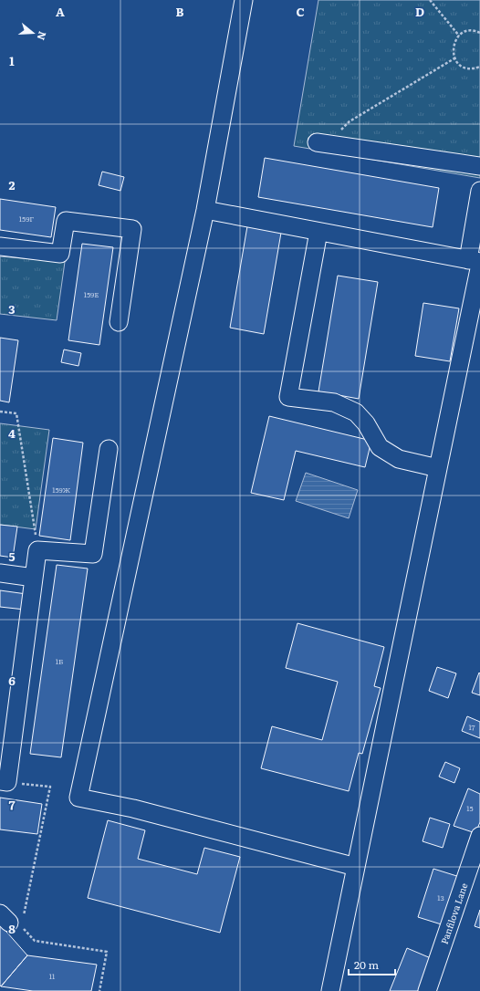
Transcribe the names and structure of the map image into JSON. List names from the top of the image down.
{
  "streets": {
    "street": ["Panfilova Lane"]
  },
  "house_numbers": [
    "159Г",
    "159Е",
    "159Ж",
    "1Б",
    "17",
    "15",
    "13",
    "11"
  ],
  "scale_bar": "20 m",
  "north": "right",
  "grid": {
    "columns": [
      "A",
      "B",
      "C",
      "D"
    ],
    "rows": [
      "1",
      "2",
      "3",
      "4",
      "5",
      "6",
      "7",
      "8"
    ]
  }
}
